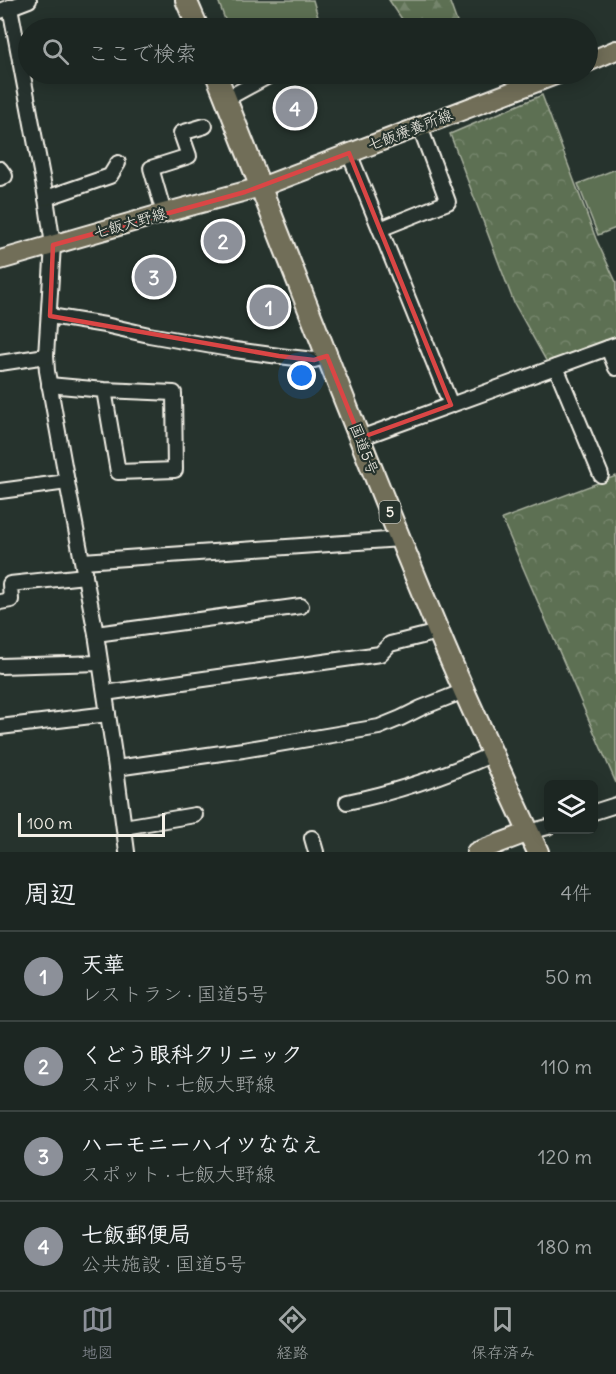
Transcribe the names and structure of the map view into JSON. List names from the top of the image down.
{
  "streets": {
    "highway": ["国道5号", "5"],
    "main road": ["七飯療養所線", "七飯大野線"]
  },
  "crossings": [
    ["七飯療養所線", "七飯大野線"],
    ["七飯療養所線", "国道5号"],
    ["七飯大野線", "国道5号"]
  ],
  "scale_bar": "100 m",
  "page": {
    "search": "ここで検索",
    "pins": [
      "4",
      "2",
      "3",
      "1"
    ],
    "scale": "100 m",
    "heading": ["周辺", "4件"],
    "list": [
      {
        "mark": "1",
        "name": "天華",
        "note": "レストラン · 国道5号",
        "value": "50 m"
      },
      {
        "mark": "2",
        "name": "くどう眼科クリニック",
        "note": "スポット · 七飯大野線",
        "value": "110 m"
      },
      {
        "mark": "3",
        "name": "ハーモニーハイツななえ",
        "note": "スポット · 七飯大野線",
        "value": "120 m"
      },
      {
        "mark": "4",
        "name": "七飯郵便局",
        "note": "公共施設 · 国道5号",
        "value": "180 m"
      }
    ],
    "nav": ["地図", "経路", "保存済み"]
  }
}
